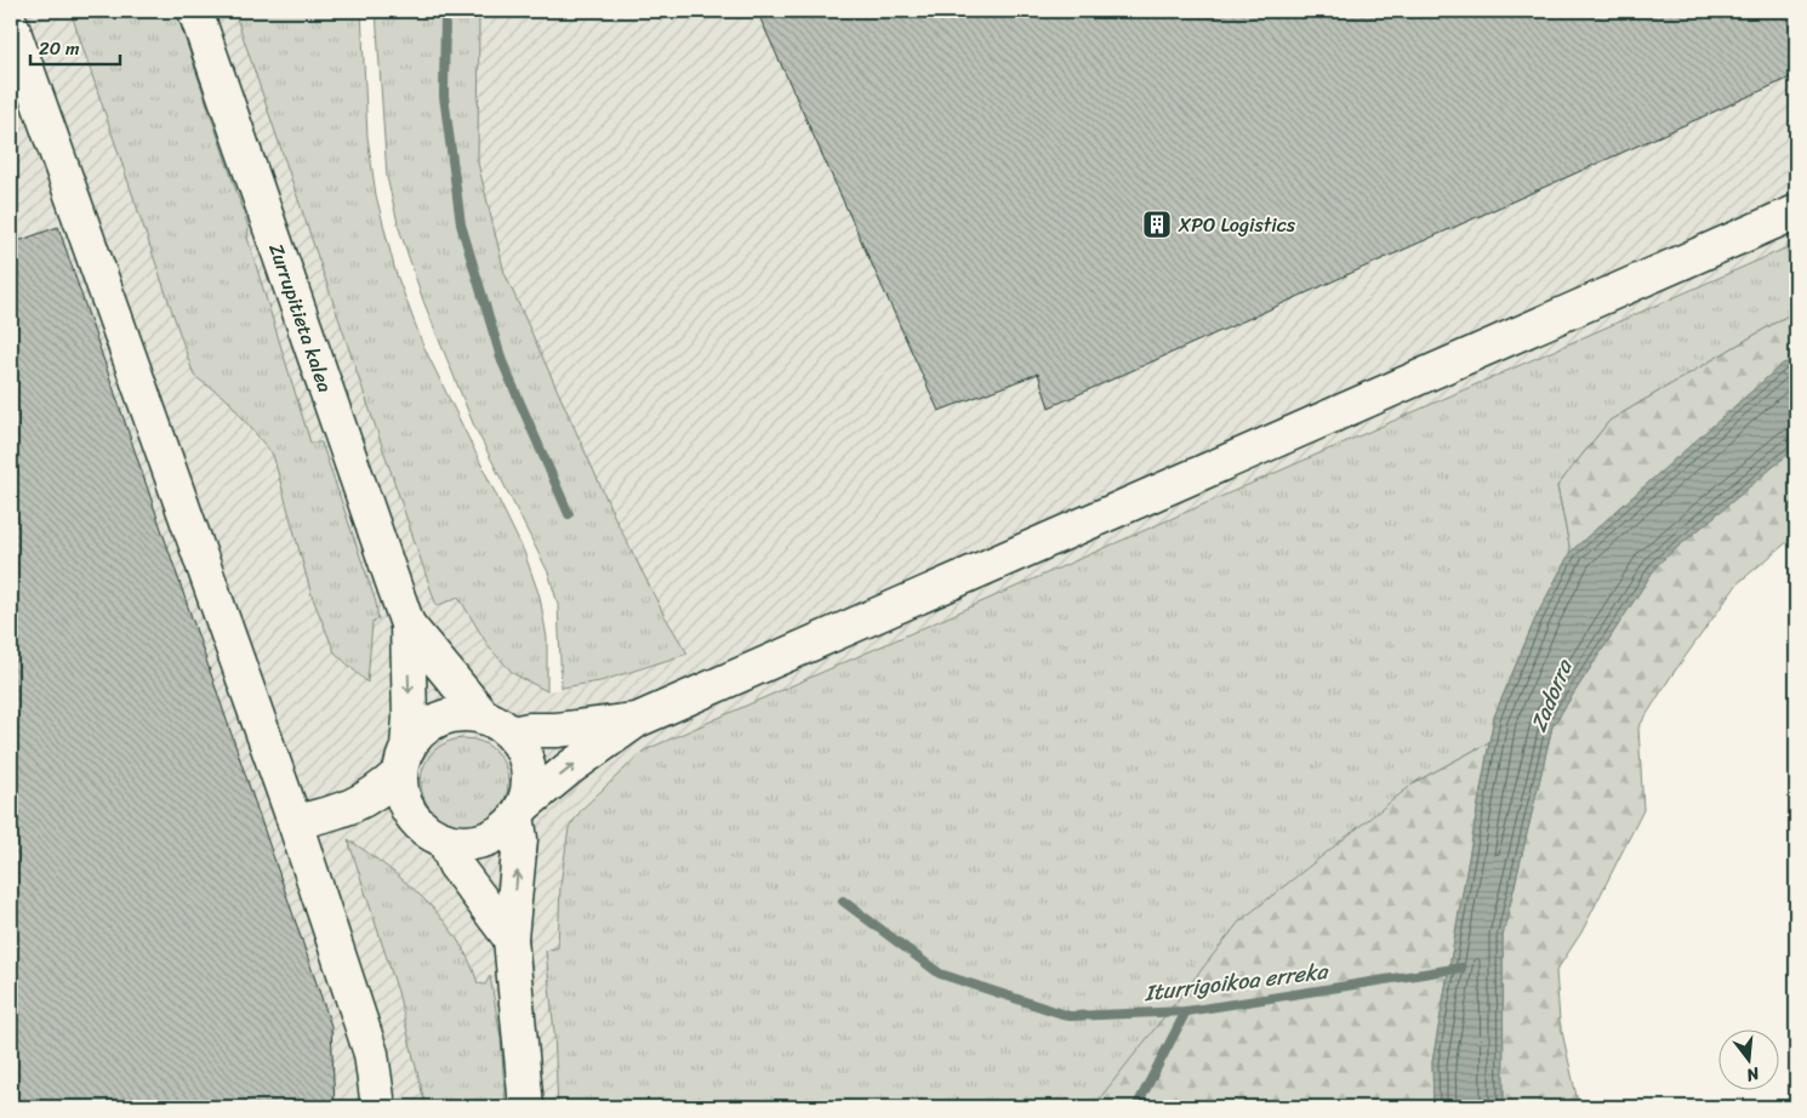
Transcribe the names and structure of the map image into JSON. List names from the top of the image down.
{
  "streets": {
    "street": ["Zurrupitieta kalea"]
  },
  "water": ["Zadorra", "Iturrigoikoa erreka"],
  "places": {
    "building": ["XPO Logistics"]
  },
  "scale_bar": "20 m",
  "north": "bottom"
}
